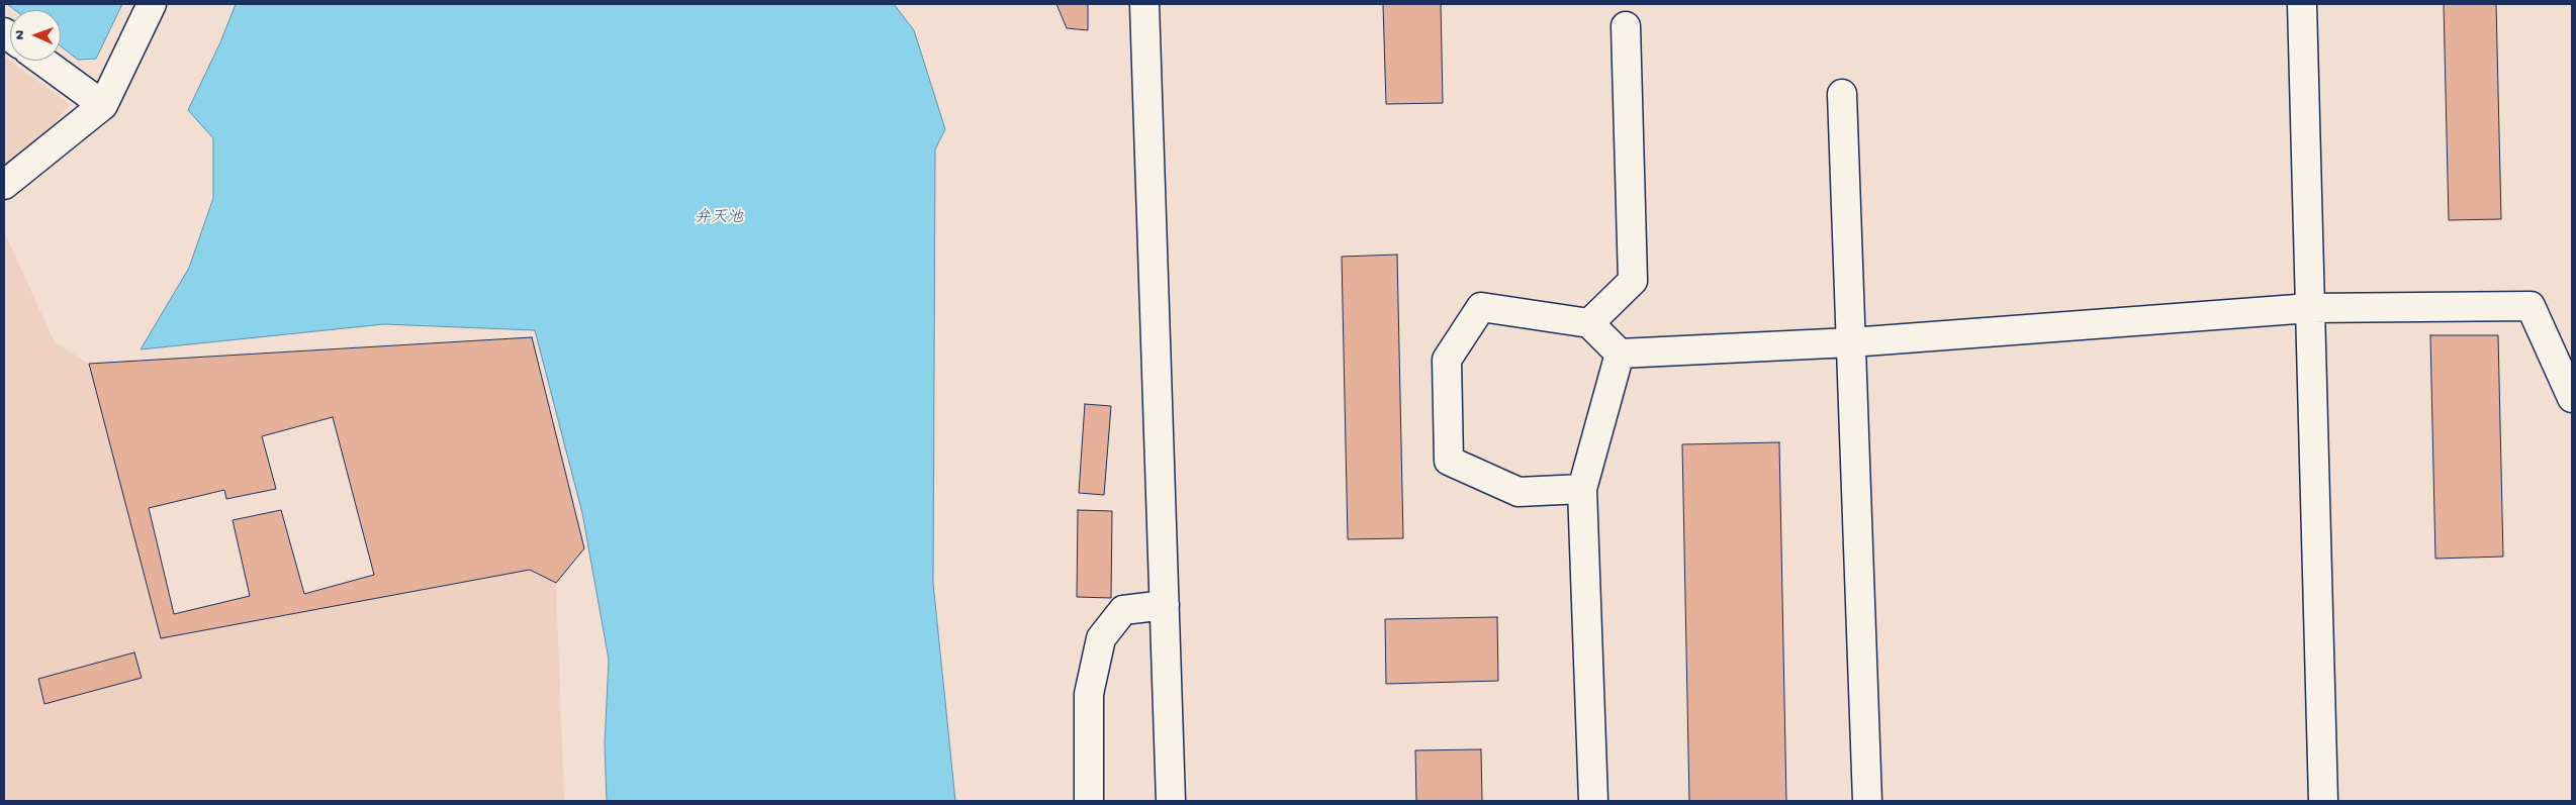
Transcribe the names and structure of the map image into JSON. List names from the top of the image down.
{
  "water": ["弁天池"],
  "north": "left"
}
